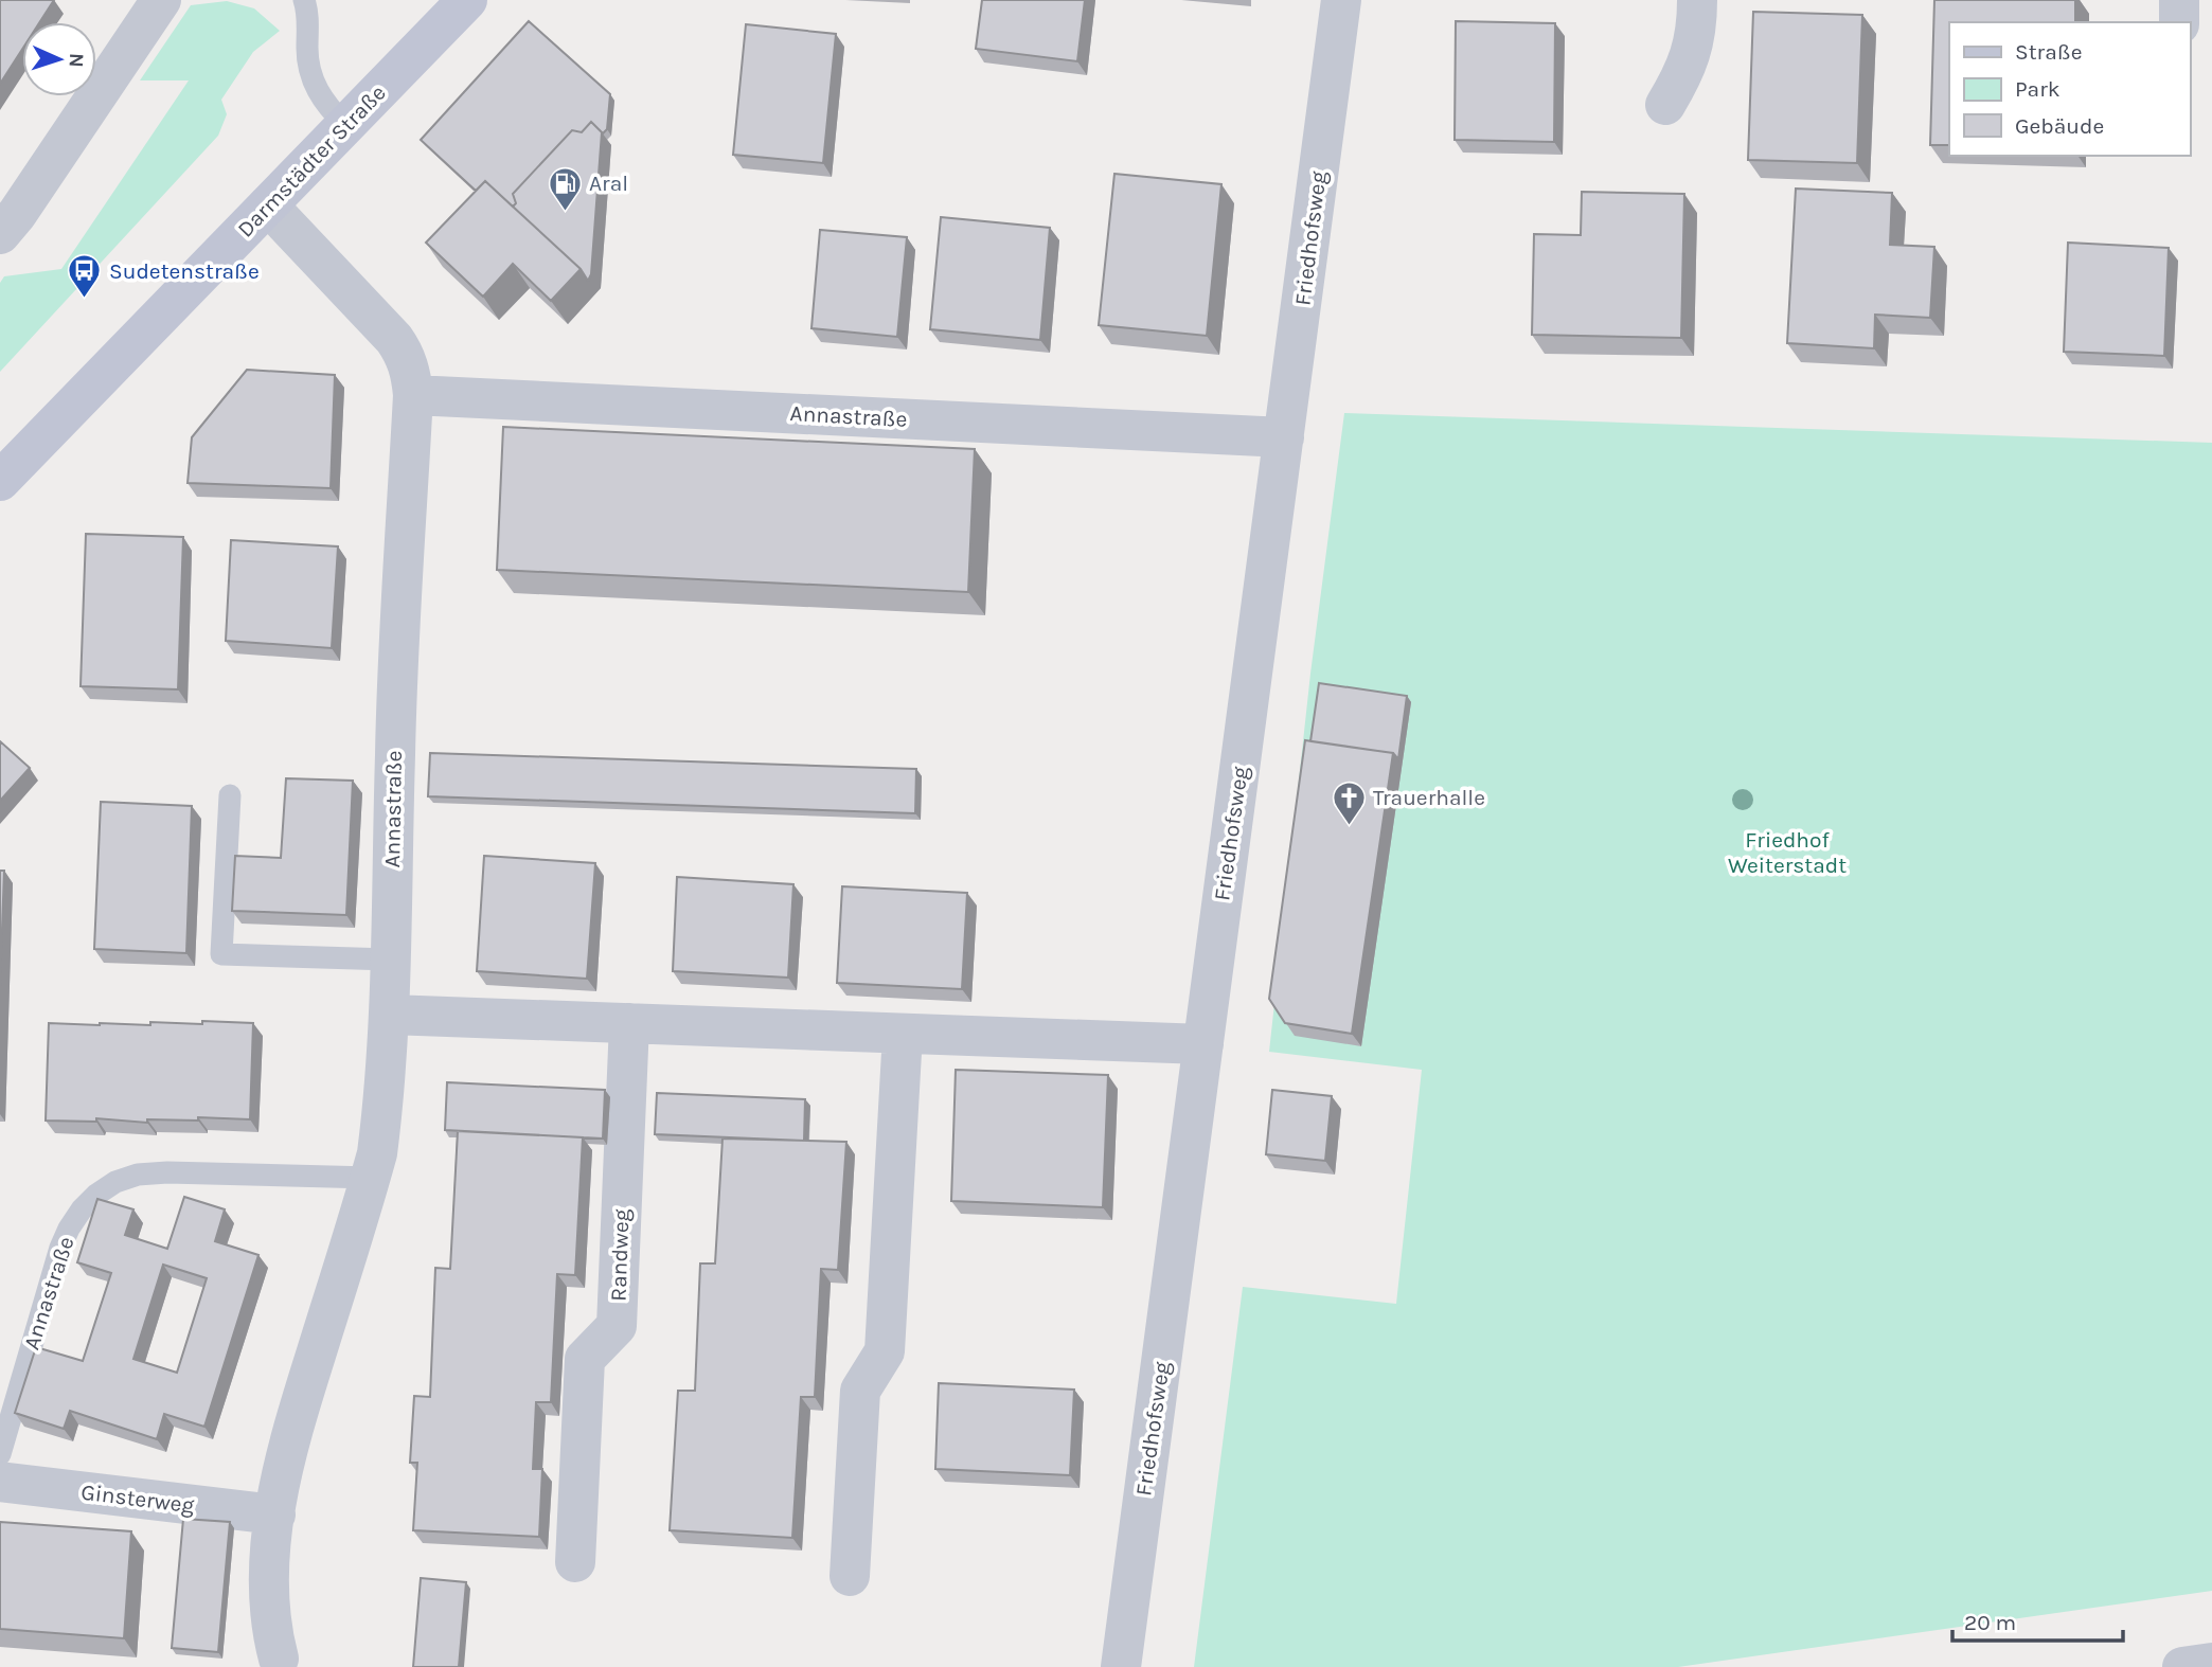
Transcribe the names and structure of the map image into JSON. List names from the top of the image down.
{
  "streets": {
    "street": [
      "Darmstädter Straße",
      "Friedhofsweg",
      "Annastraße",
      "Randweg",
      "Ginsterweg"
    ]
  },
  "crossings": [
    ["Darmstädter Straße", "Annastraße"],
    ["Friedhofsweg", "Annastraße"],
    ["Annastraße", "Ginsterweg"]
  ],
  "parks": ["Friedhof Weiterstadt"],
  "places": {
    "fuel station": ["Aral"],
    "bus stop": ["Sudetenstraße"],
    "church": ["Trauerhalle"]
  },
  "legend": ["Straße", "Park", "Gebäude"],
  "scale_bar": "20 m",
  "north": "right"
}
